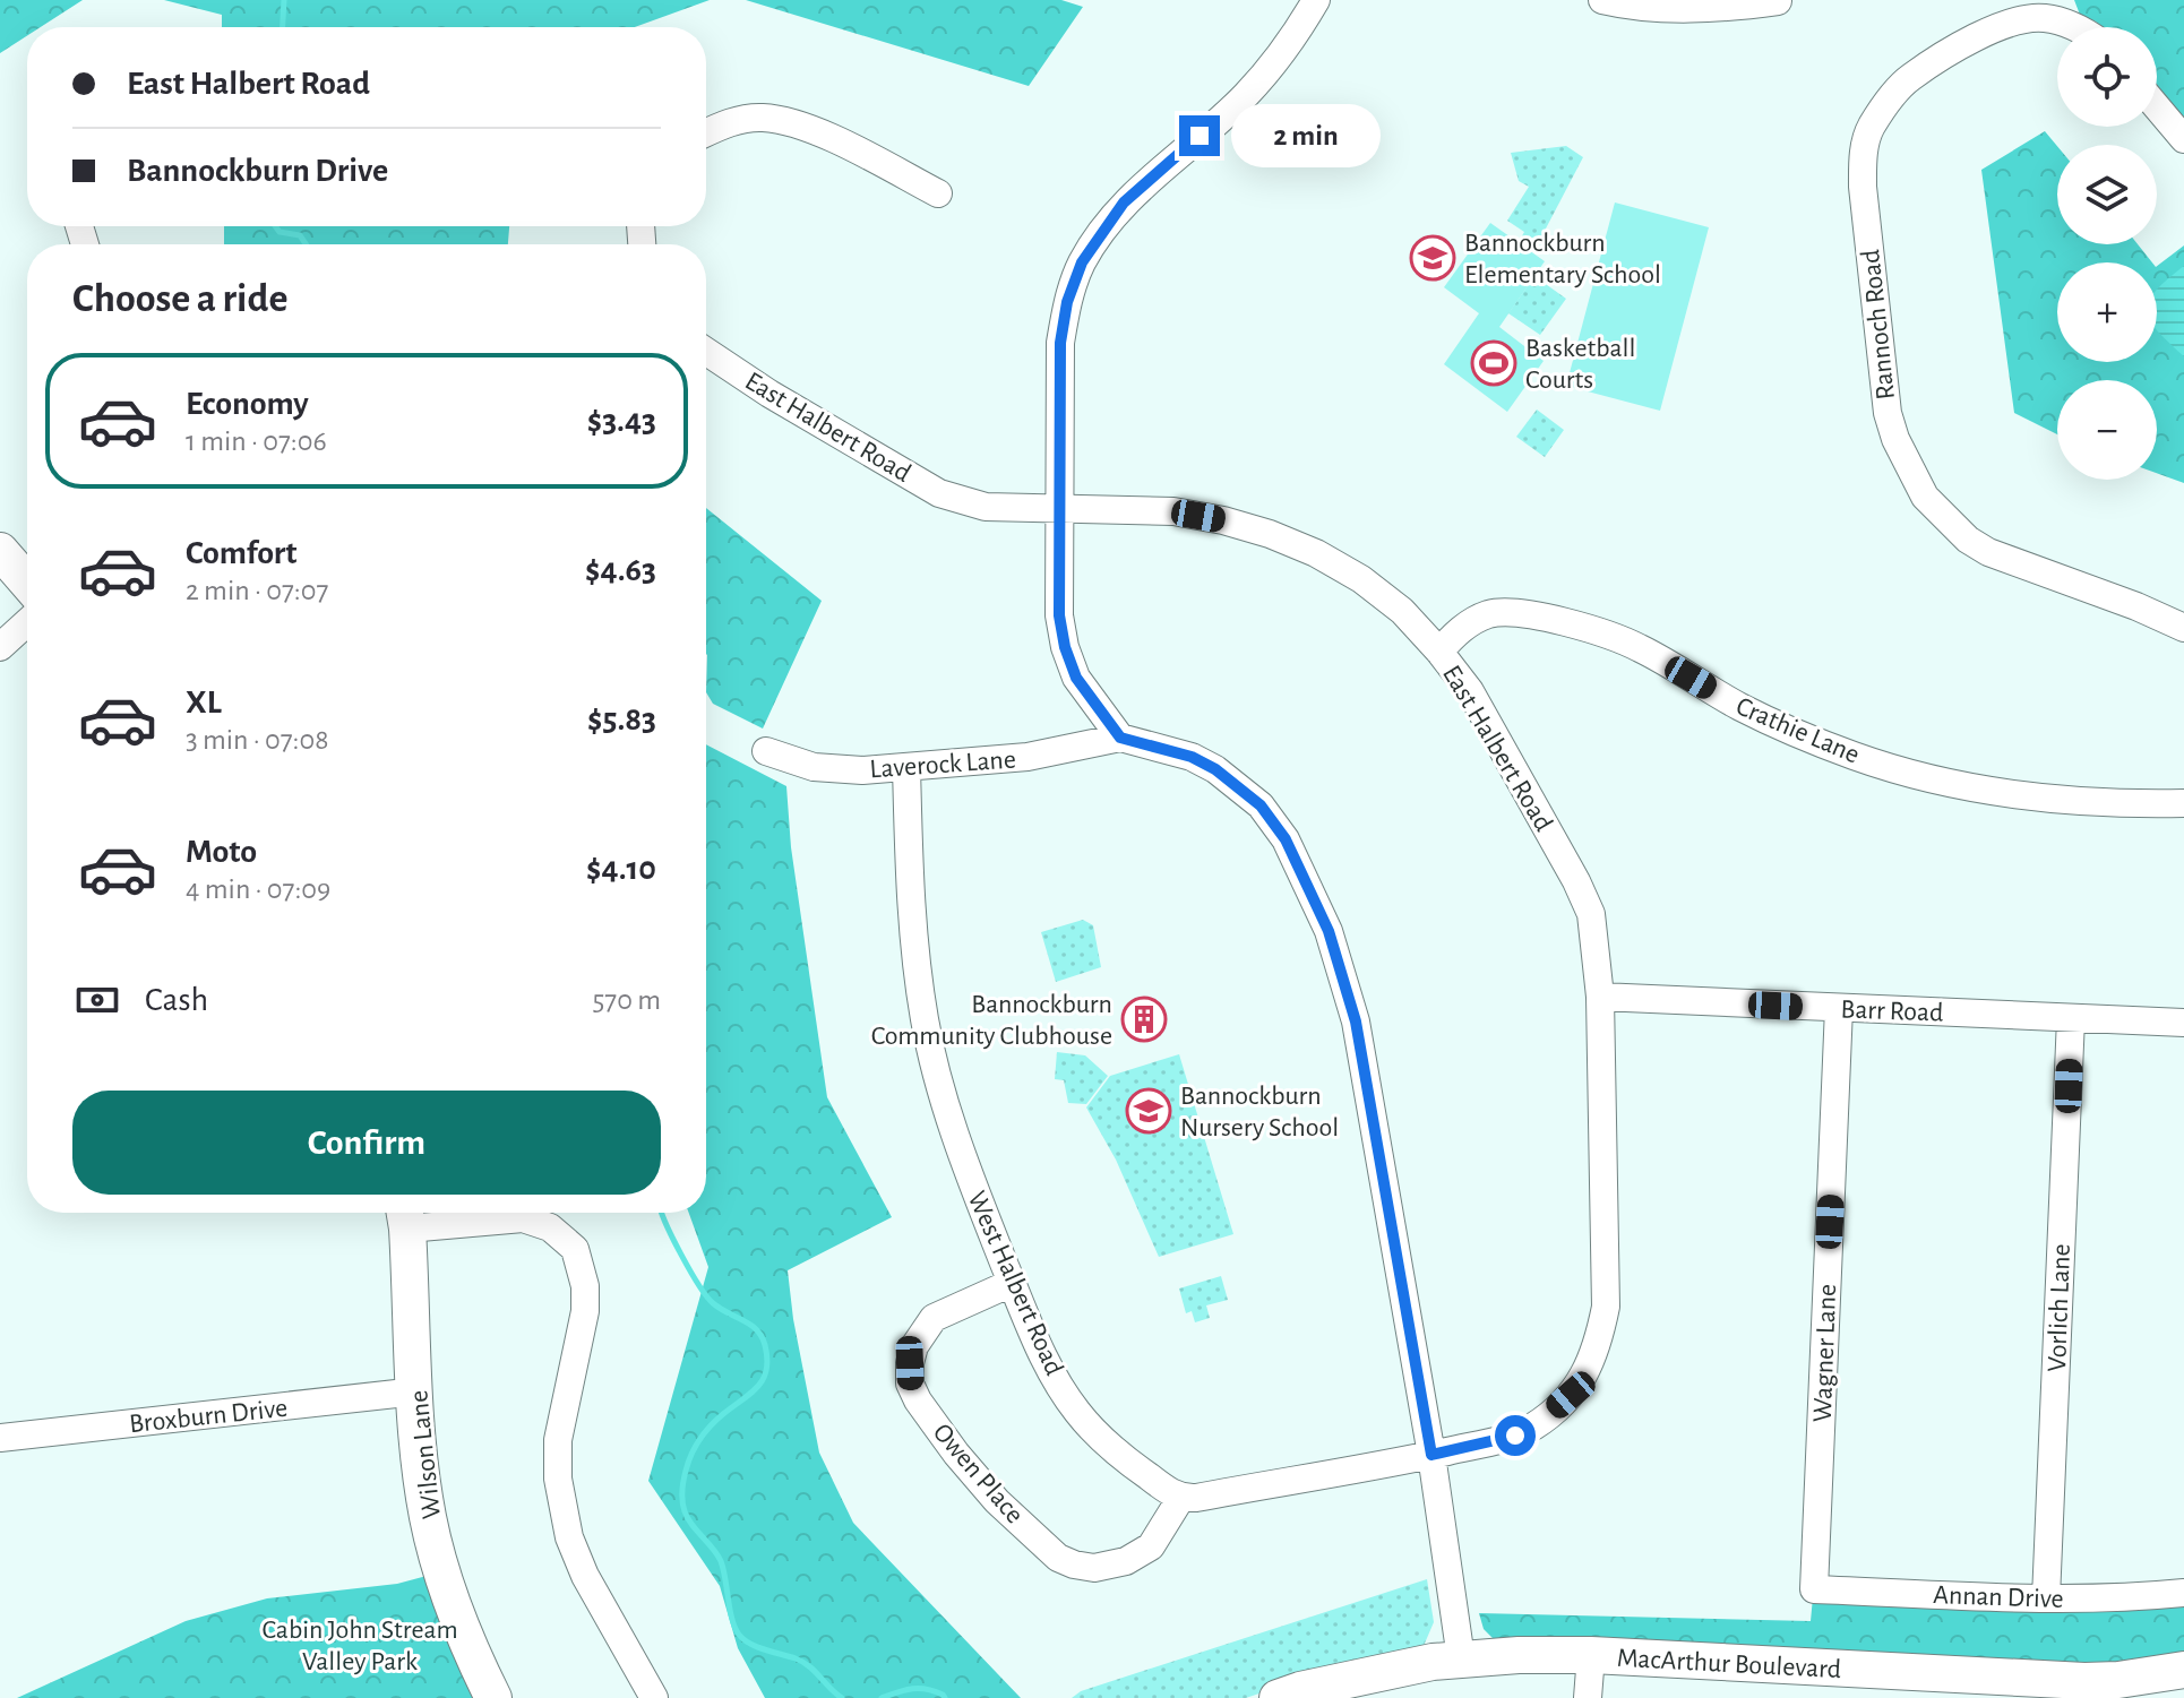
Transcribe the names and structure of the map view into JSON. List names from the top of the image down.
{
  "streets": {
    "main road": ["Wilson Lane", "MacArthur Boulevard"],
    "street": [
      "Rannoch Road",
      "East Halbert Road",
      "Crathie Lane",
      "Laverock Lane",
      "Barr Road",
      "West Halbert Road",
      "Vorlich Lane",
      "Wagner Lane",
      "Broxburn Drive",
      "Owen Place",
      "Annan Drive"
    ]
  },
  "crossings": [
    ["East Halbert Road", "Crathie Lane"],
    ["East Halbert Road", "Barr Road"],
    ["Laverock Lane", "West Halbert Road"],
    ["Barr Road", "Vorlich Lane"],
    ["Barr Road", "Wagner Lane"],
    ["West Halbert Road", "Owen Place"],
    ["Vorlich Lane", "Annan Drive"],
    ["Wagner Lane", "Annan Drive"],
    ["Broxburn Drive", "Wilson Lane"]
  ],
  "parks": ["Cabin John Stream Valley Park"],
  "places": {
    "school or university": ["Bannockburn Elementary School", "Bannockburn Nursery School"],
    "sports": ["Basketball Courts"],
    "building": ["Bannockburn Community Clubhouse"]
  },
  "page": {
    "map_buttons": ["+", "−"],
    "banner": ["East Halbert Road", "Bannockburn Drive"],
    "bubble": "2 min",
    "heading": "Choose a ride",
    "list": [
      {
        "name": "Economy",
        "note": "1 min · 07:06",
        "value": "$3.43"
      },
      {
        "name": "Comfort",
        "note": "2 min · 07:07",
        "value": "$4.63"
      },
      {
        "name": "XL",
        "note": "3 min · 07:08",
        "value": "$5.83"
      },
      {
        "name": "Moto",
        "note": "4 min · 07:09",
        "value": "$4.10"
      }
    ],
    "pay": ["Cash", "570 m"],
    "buttons": "Confirm"
  }
}
